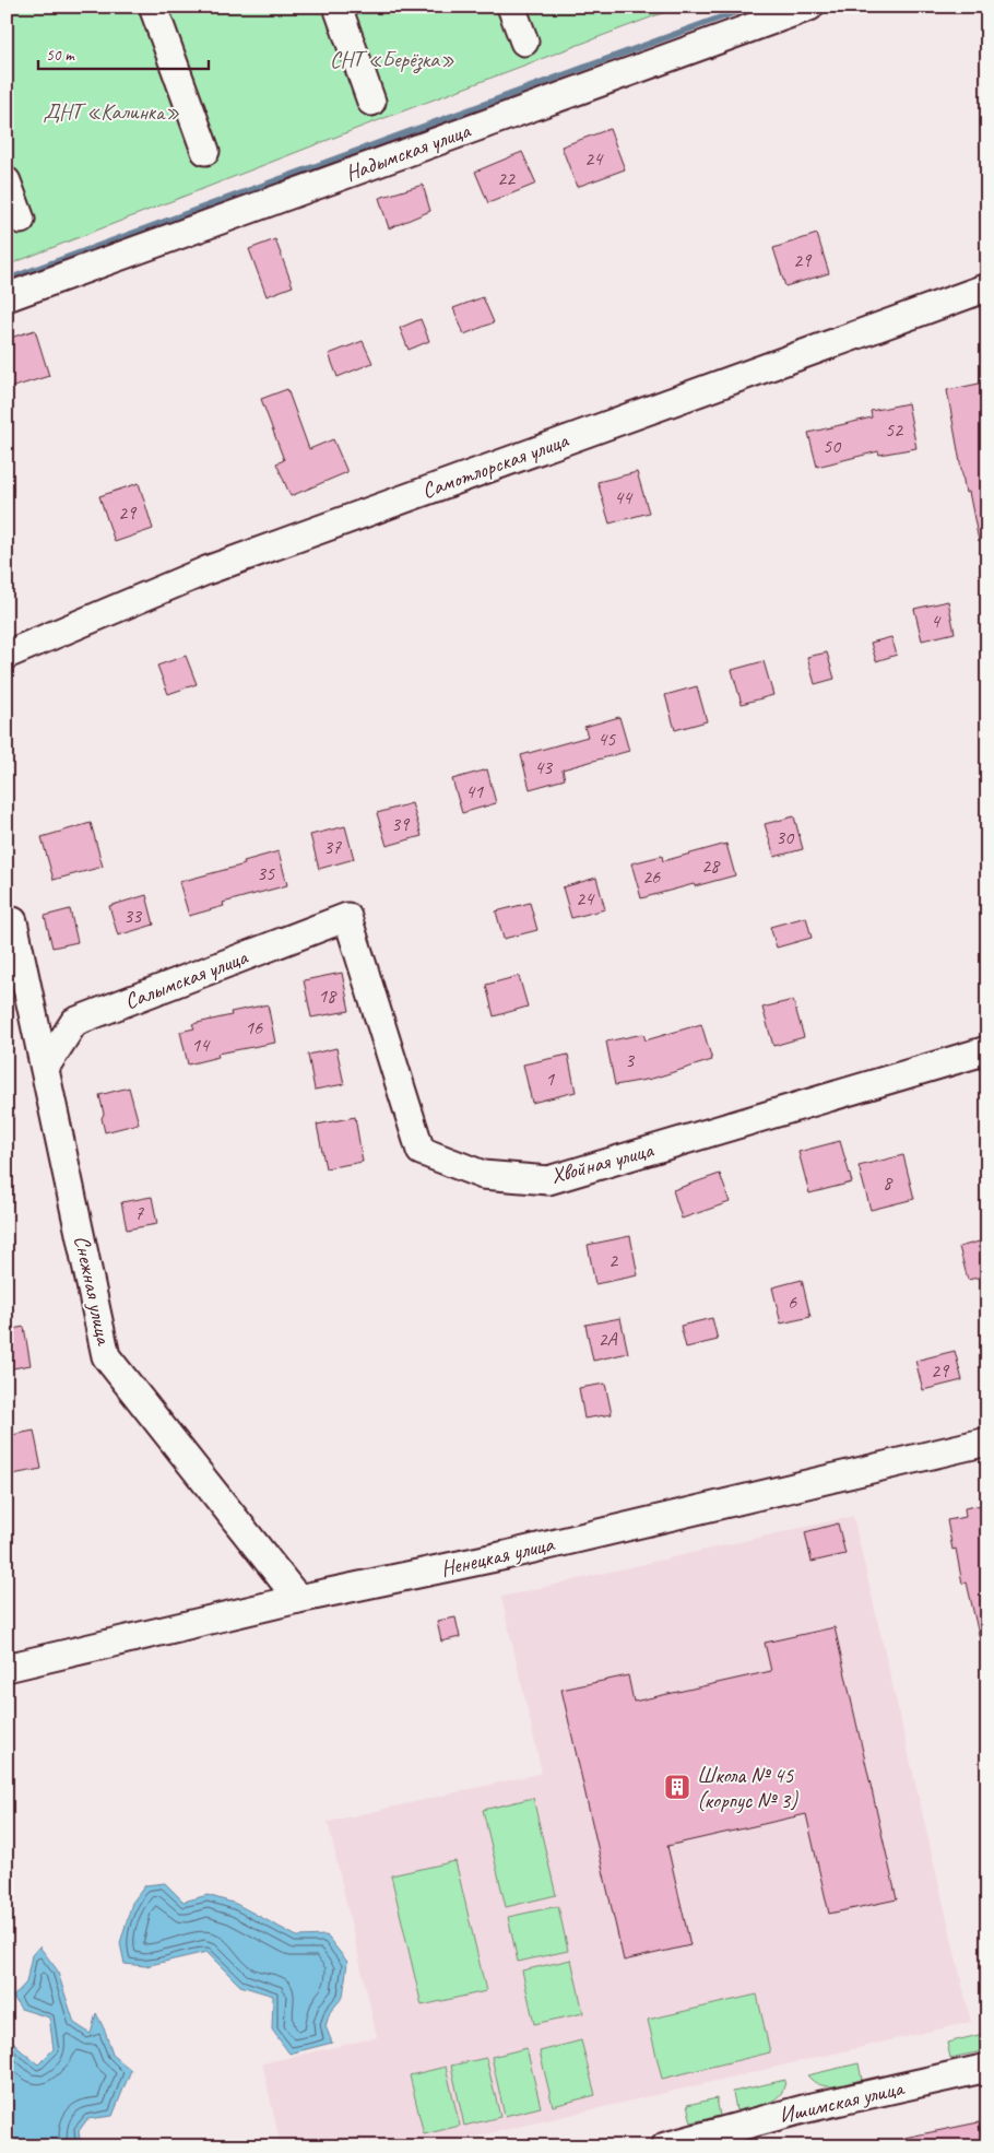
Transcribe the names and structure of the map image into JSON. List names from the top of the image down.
{
  "streets": {
    "street": [
      "Надымская улица",
      "Самотлорская улица",
      "Салымская улица",
      "Хвойная улица",
      "Снежная улица",
      "Ненецкая улица",
      "Ишимская улица"
    ]
  },
  "crossings": [
    ["Салымская улица", "Хвойная улица"],
    ["Салымская улица", "Снежная улица"],
    ["Снежная улица", "Ненецкая улица"]
  ],
  "parks": ["СНТ «Берёзка»", "ДНТ «Калинка»"],
  "places": {
    "building": ["Школа № 45 (корпус № 3)"]
  },
  "house_numbers": [
    "24",
    "22",
    "29",
    "52",
    "50",
    "44",
    "29",
    "4",
    "45",
    "43",
    "41",
    "39",
    "30",
    "37",
    "28",
    "35",
    "26",
    "24",
    "33",
    "18",
    "16",
    "14",
    "3",
    "1",
    "8",
    "7",
    "2",
    "6",
    "2А",
    "29"
  ],
  "scale_bar": "50 m"
}
